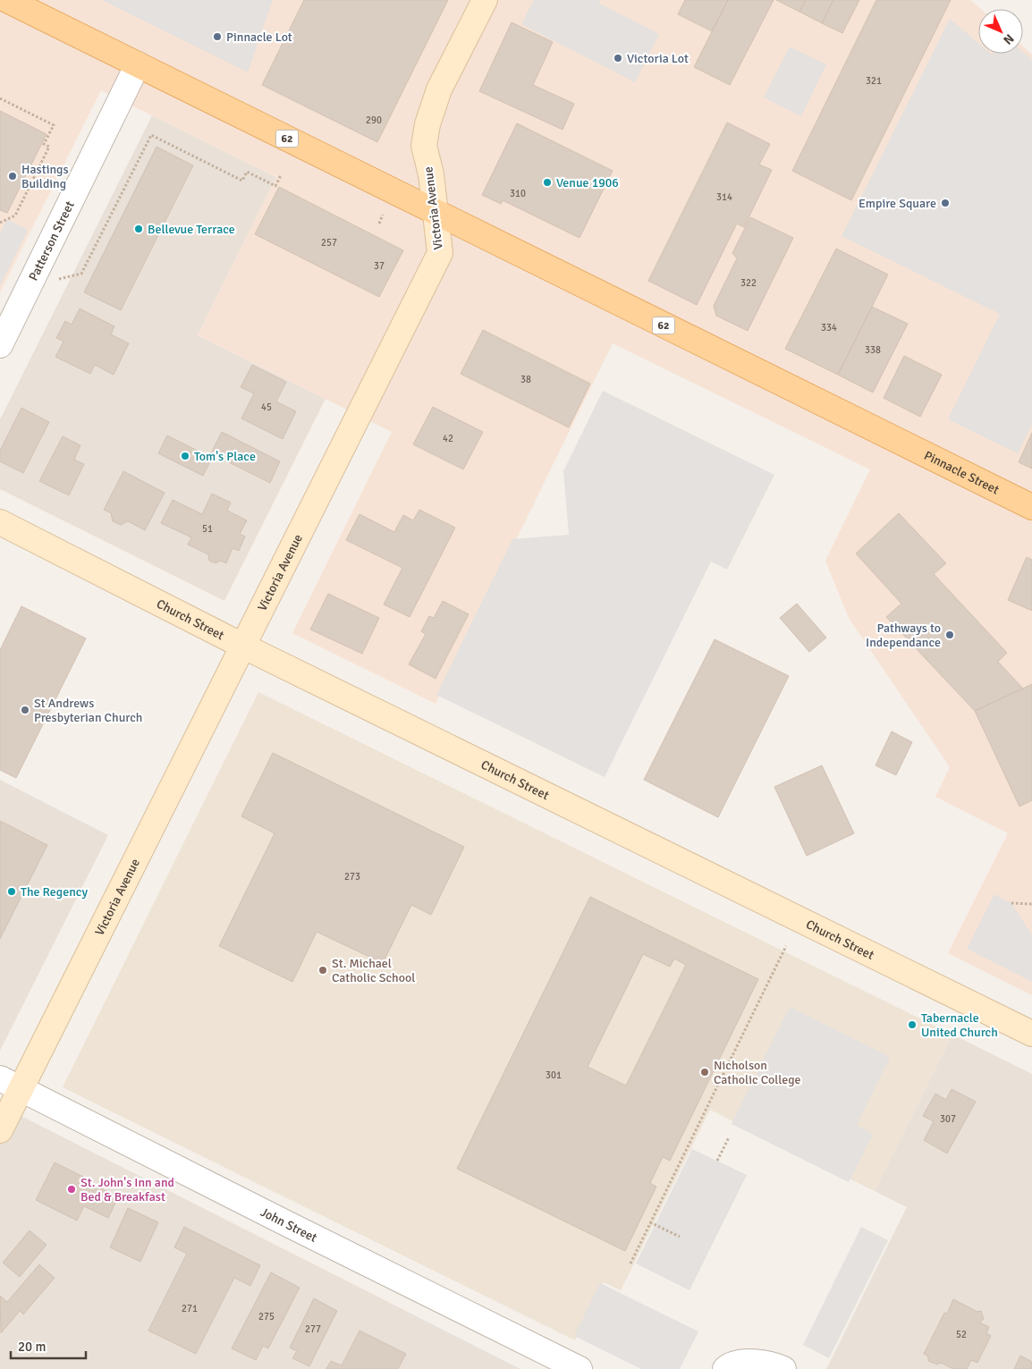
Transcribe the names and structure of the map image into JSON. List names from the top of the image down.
{
  "streets": {
    "main road": ["62", "Pinnacle Street"],
    "street": [
      "Victoria Avenue",
      "Patterson Street",
      "Church Street",
      "John Street"
    ]
  },
  "crossings": [
    ["62", "Victoria Avenue"],
    ["62", "Patterson Street"],
    ["62", "Pinnacle Street"],
    ["Victoria Avenue", "Pinnacle Street"],
    ["Victoria Avenue", "Church Street"],
    ["Victoria Avenue", "John Street"]
  ],
  "places": [
    "Pinnacle Lot",
    "Victoria Lot",
    "Hastings Building",
    "Venue 1906",
    "Empire Square",
    "Bellevue Terrace",
    "Tom's Place",
    "Pathways to Independance",
    "St Andrews Presbyterian Church",
    "The Regency",
    "St. Michael Catholic School",
    "Tabernacle United Church",
    "Nicholson Catholic College",
    "St. John's Inn and Bed & Breakfast"
  ],
  "house_numbers": [
    "321",
    "290",
    "310",
    "314",
    "257",
    "37",
    "322",
    "334",
    "338",
    "38",
    "45",
    "42",
    "51",
    "273",
    "301",
    "307",
    "271",
    "275",
    "277",
    "52"
  ],
  "scale_bar": "20 m",
  "north": "bottom right"
}
